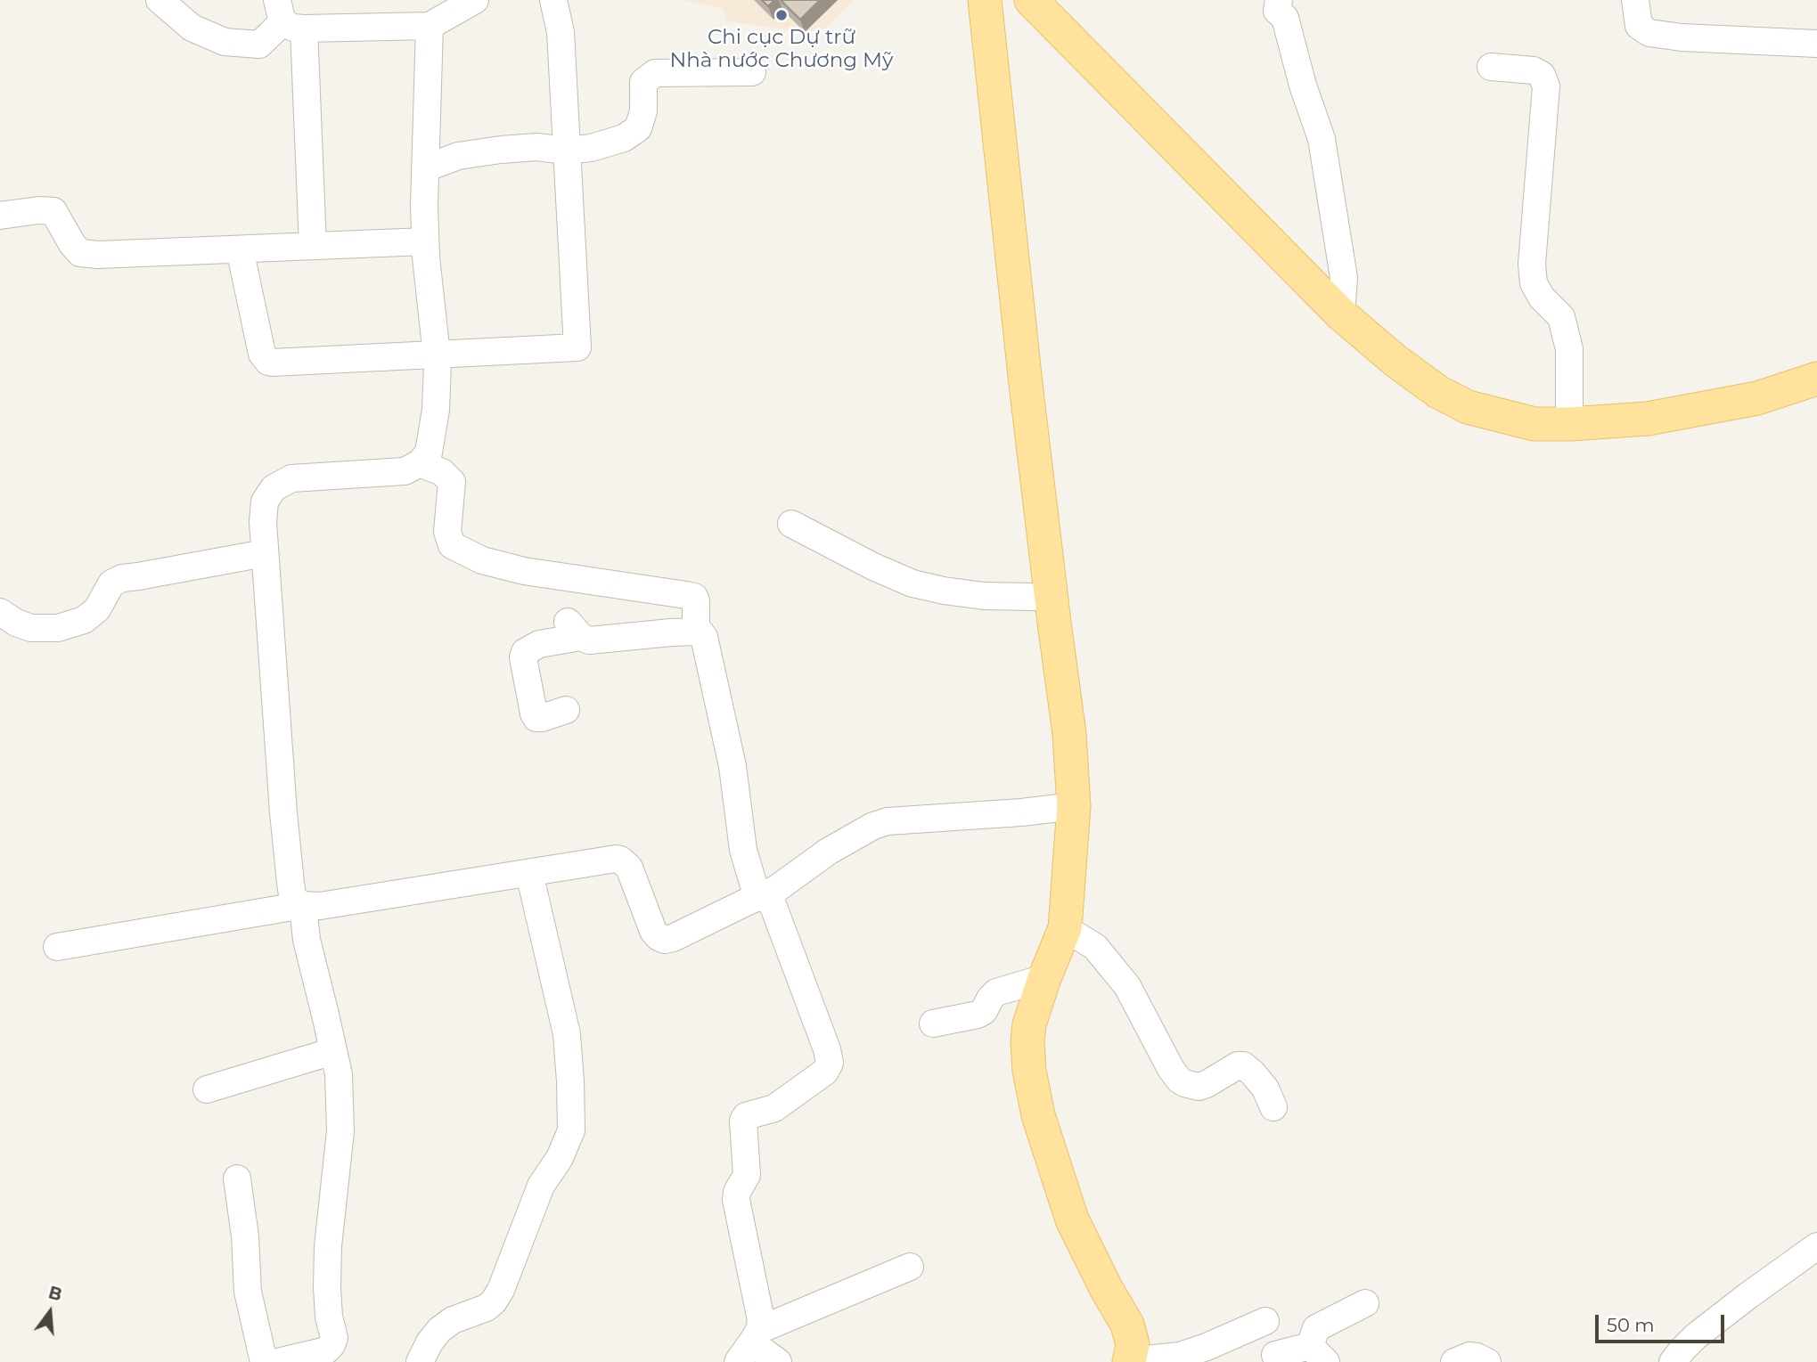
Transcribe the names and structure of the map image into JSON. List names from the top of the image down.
{
  "places": ["Chi cục Dự trữ Nhà nước Chương Mỹ"],
  "scale_bar": "50 m",
  "north": "top"
}
